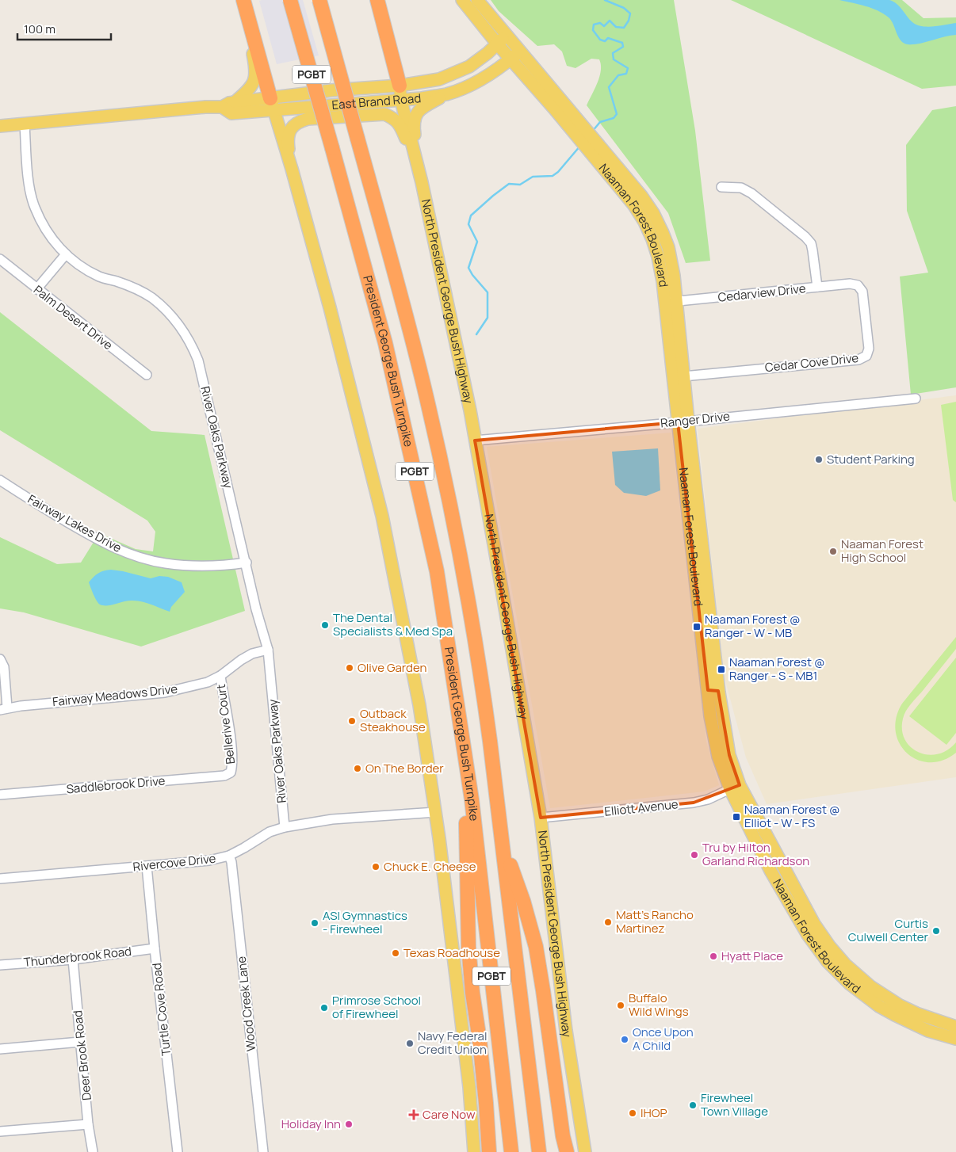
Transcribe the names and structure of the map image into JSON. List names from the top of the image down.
{
  "streets": {
    "highway": ["PGBT", "President George Bush Turnpike"],
    "main road": ["East Brand Road", "Naaman Forest Boulevard", "North President George Bush Highway"],
    "street": [
      "Cedarview Drive",
      "Palm Desert Drive",
      "Cedar Cove Drive",
      "Ranger Drive",
      "River Oaks Parkway",
      "Fairway Lakes Drive",
      "Fairway Meadows Drive",
      "Bellerive Court",
      "Saddlebrook Drive",
      "Elliott Avenue",
      "Rivercove Drive",
      "Thunderbrook Road",
      "Wood Creek Lane",
      "Turtle Cove Road",
      "Deer Brook Road"
    ]
  },
  "crossings": [
    ["East Brand Road", "Naaman Forest Boulevard"],
    ["East Brand Road", "North President George Bush Highway"],
    ["East Brand Road", "River Oaks Parkway"],
    ["Naaman Forest Boulevard", "Cedarview Drive"],
    ["Naaman Forest Boulevard", "Cedar Cove Drive"],
    ["Naaman Forest Boulevard", "Ranger Drive"],
    ["Naaman Forest Boulevard", "Elliott Avenue"],
    ["Cedarview Drive", "Cedar Cove Drive"],
    ["North President George Bush Highway", "Ranger Drive"],
    ["North President George Bush Highway", "Elliott Avenue"],
    ["River Oaks Parkway", "Fairway Lakes Drive"],
    ["River Oaks Parkway", "Fairway Meadows Drive"],
    ["River Oaks Parkway", "Rivercove Drive"],
    ["Fairway Meadows Drive", "Bellerive Court"],
    ["Bellerive Court", "Saddlebrook Drive"],
    ["Rivercove Drive", "Wood Creek Lane"],
    ["Rivercove Drive", "Turtle Cove Road"],
    ["Thunderbrook Road", "Turtle Cove Road"],
    ["Thunderbrook Road", "Deer Brook Road"]
  ],
  "places": {
    "other": [
      "Student Parking",
      "Naaman Forest High School",
      "The Dental Specialists & Med Spa",
      "Olive Garden",
      "Outback Steakhouse",
      "On The Border",
      "Tru by Hilton Garland Richardson",
      "Chuck E. Cheese",
      "Matt's Rancho Martinez",
      "ASI Gymnastics - Firewheel",
      "Curtis Culwell Center",
      "Texas Roadhouse",
      "Hyatt Place",
      "Buffalo Wild Wings",
      "Primrose School of Firewheel",
      "Once Upon A Child",
      "Navy Federal Credit Union",
      "Firewheel Town Village",
      "IHOP",
      "Holiday Inn"
    ],
    "transit": ["Naaman Forest @ Ranger - W - MB", "Naaman Forest @ Ranger - S - MB1", "Naaman Forest @ Elliot - W - FS"],
    "health": ["Care Now"]
  },
  "scale_bar": "100 m"
}
